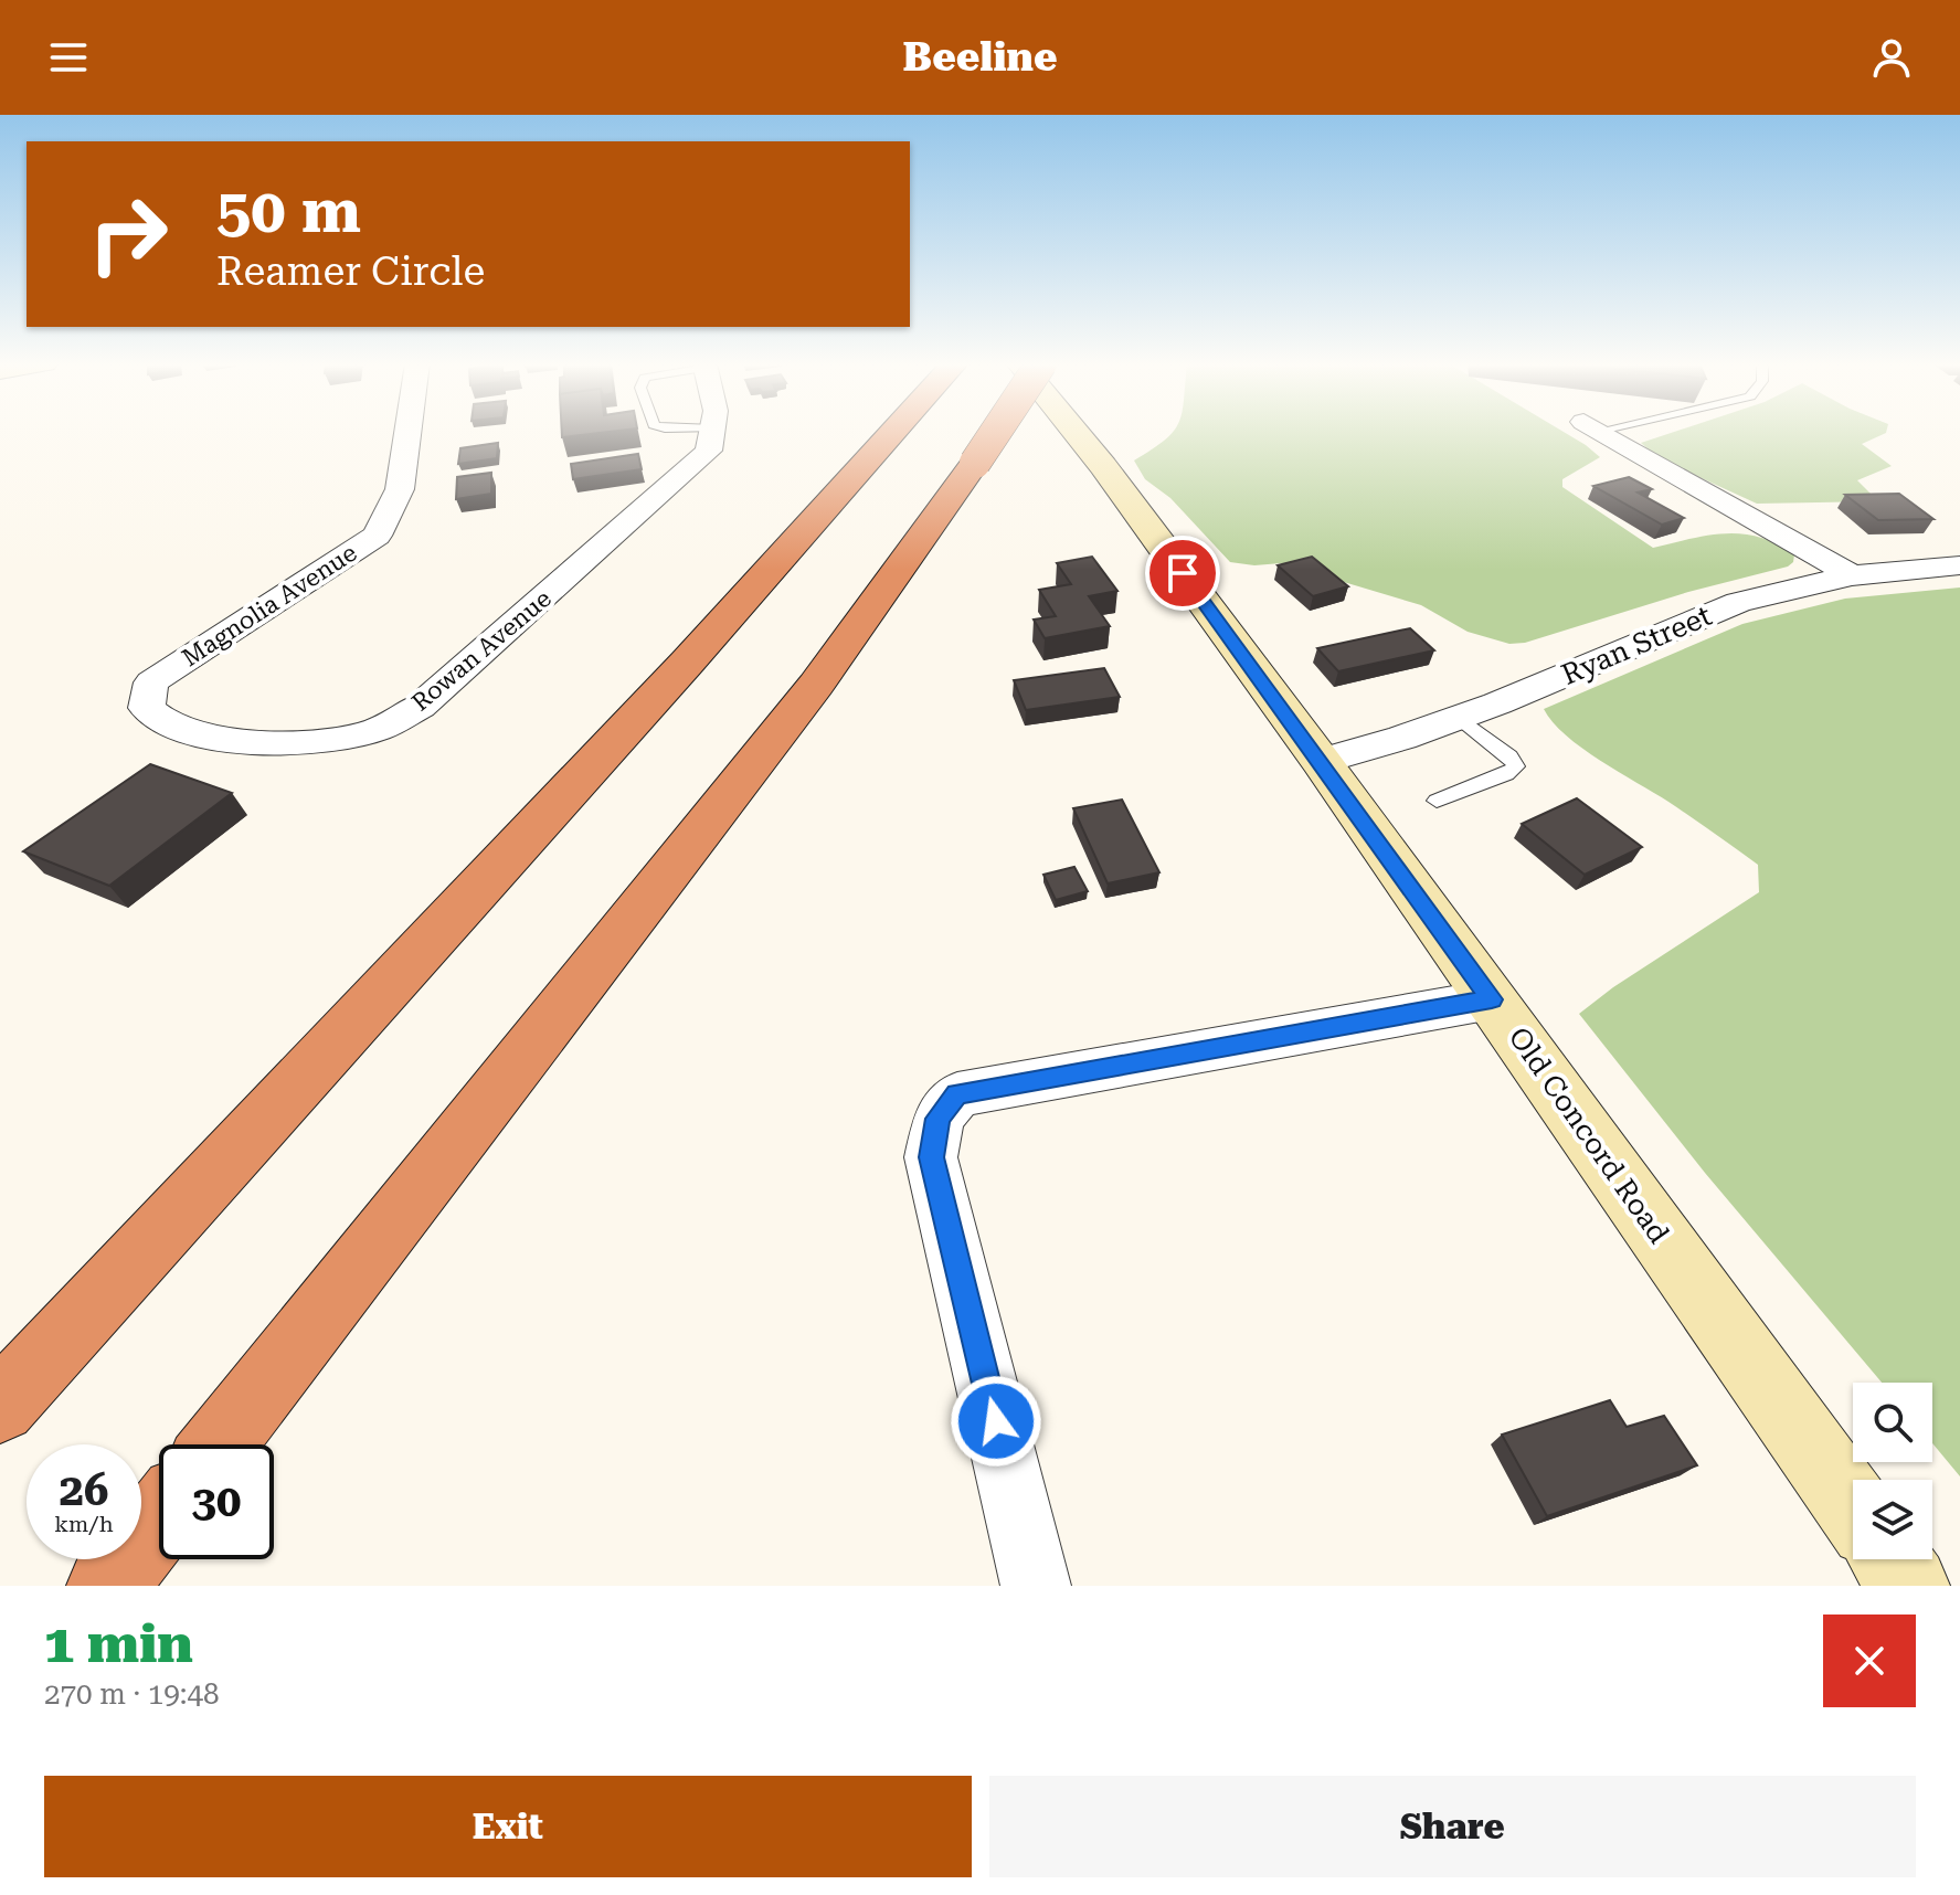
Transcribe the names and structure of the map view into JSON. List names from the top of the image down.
{
  "streets": {
    "main road": ["Old Concord Road"],
    "street": ["Magnolia Avenue", "Ryan Street", "Rowan Avenue"]
  },
  "crossings": [
    ["Magnolia Avenue", "Rowan Avenue"],
    ["Ryan Street", "Old Concord Road"]
  ],
  "page": {
    "header": "Beeline",
    "turn": ["50 m", "Reamer Circle"],
    "speed": "26 km/h",
    "limit": "30",
    "heading": ["1 min", "270 m · 19:48"],
    "buttons": ["Exit", "Share"]
  }
}
